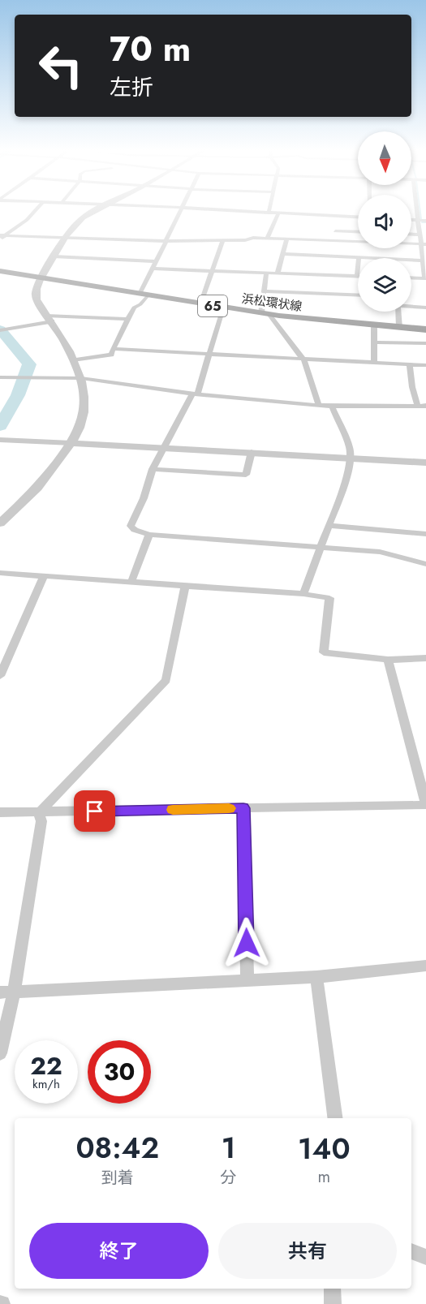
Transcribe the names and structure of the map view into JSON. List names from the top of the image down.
{
  "streets": {
    "main road": ["浜松環状線", "65"]
  },
  "north": "bottom",
  "page": {
    "turn": ["70 m", "左折"],
    "speed": "22 km/h",
    "limit": "30",
    "eta": [
      "08:42",
      "到着",
      "1",
      "分",
      "140",
      "m"
    ],
    "buttons": ["終了", "共有"]
  }
}
